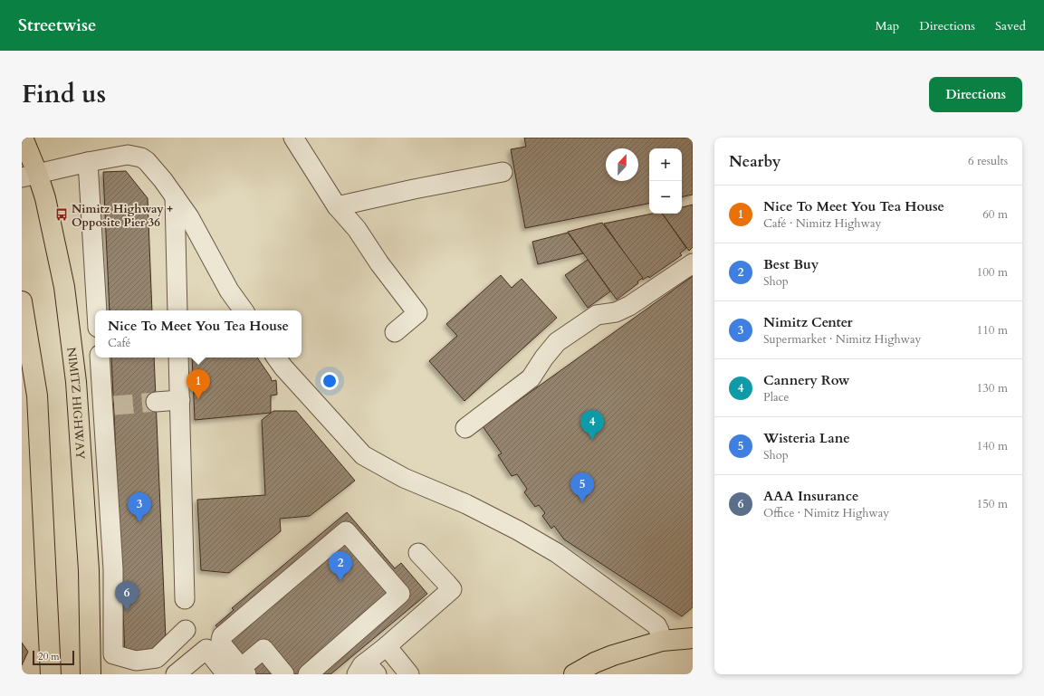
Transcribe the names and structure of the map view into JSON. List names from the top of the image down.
{
  "streets": {
    "main road": ["NIMITZ HIGHWAY"]
  },
  "places": {
    "bus stop": ["Nimitz Highway + Opposite Pier 36"]
  },
  "scale_bar": "20 m",
  "north": "top",
  "page": {
    "header": "Streetwise",
    "nav": ["Map", "Directions", "Saved"],
    "title": "Find us",
    "buttons": "Directions",
    "heading": ["Nearby", "6 results"],
    "map_buttons": ["+", "−"],
    "list": [
      {
        "mark": "1",
        "name": "Nice To Meet You Tea House",
        "note": "Café · Nimitz Highway",
        "value": "60 m"
      },
      {
        "mark": "2",
        "name": "Best Buy",
        "note": "Shop",
        "value": "100 m"
      },
      {
        "mark": "3",
        "name": "Nimitz Center",
        "note": "Supermarket · Nimitz Highway",
        "value": "110 m"
      },
      {
        "mark": "4",
        "name": "Cannery Row",
        "note": "Place",
        "value": "130 m"
      },
      {
        "mark": "5",
        "name": "Wisteria Lane",
        "note": "Shop",
        "value": "140 m"
      },
      {
        "mark": "6",
        "name": "AAA Insurance",
        "note": "Office · Nimitz Highway",
        "value": "150 m"
      }
    ],
    "popup": ["Nice To Meet You Tea House", "Café"],
    "pins": [
      "1",
      "4",
      "5",
      "3",
      "2",
      "6"
    ],
    "scale": "20 m"
  }
}
